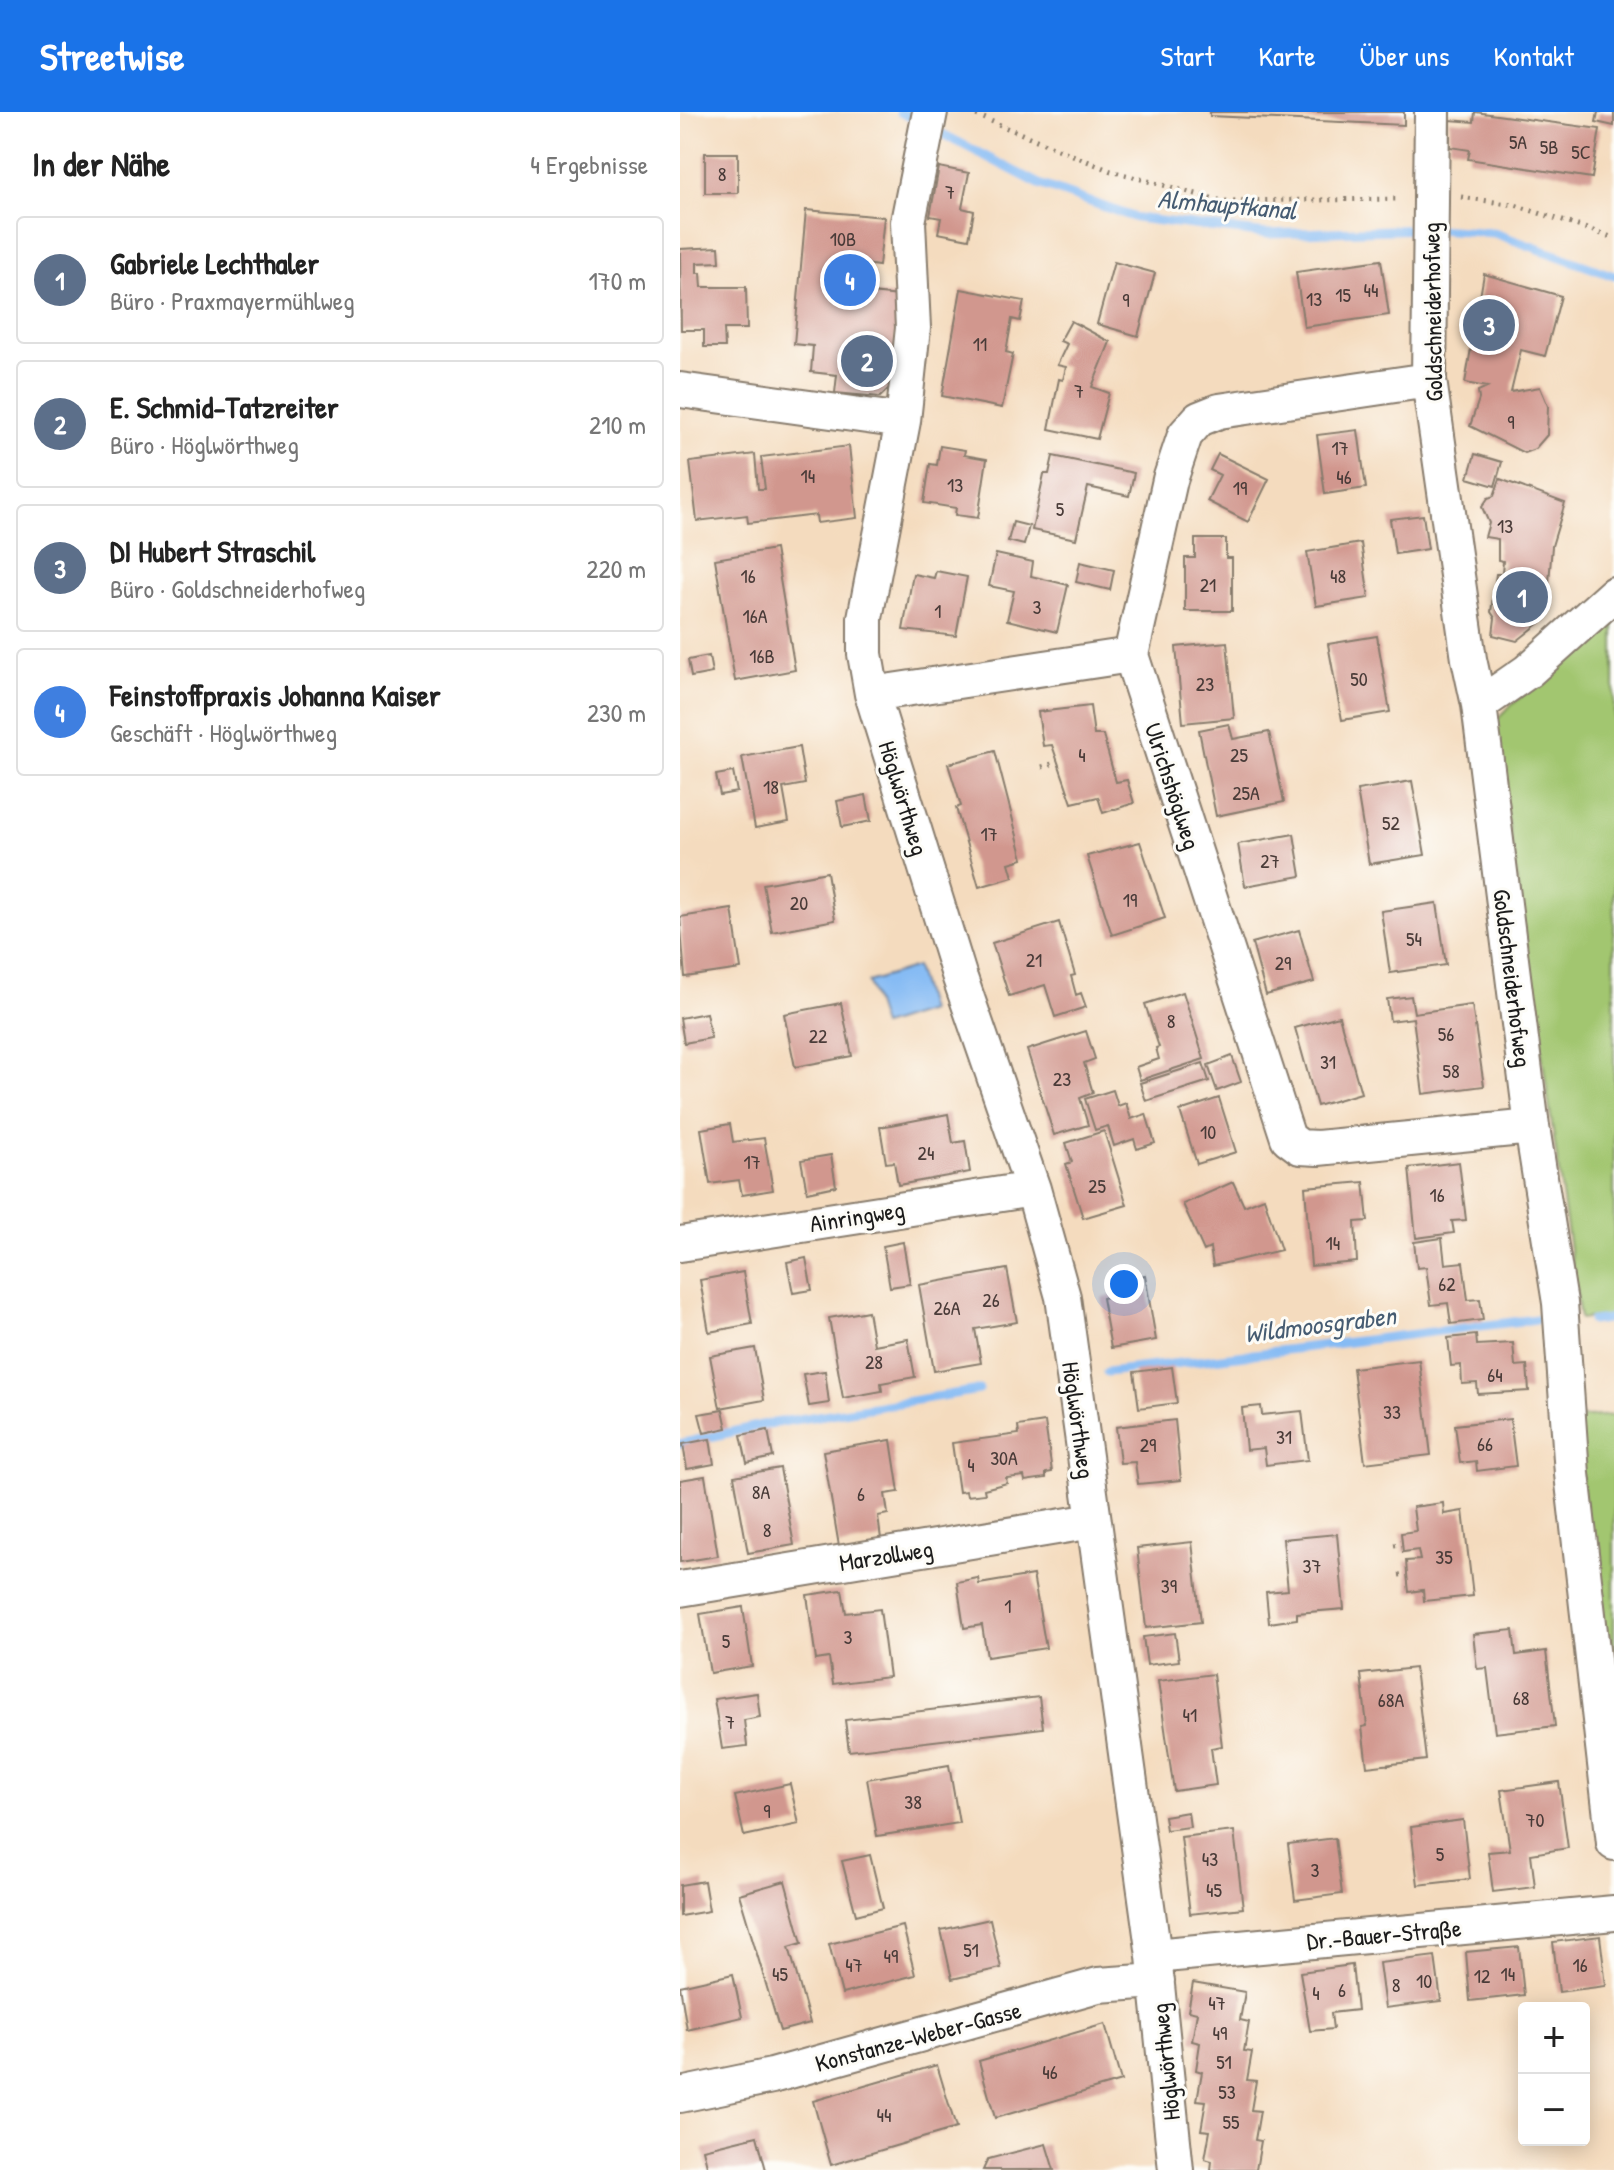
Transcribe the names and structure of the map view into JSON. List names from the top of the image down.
{
  "streets": {
    "street": [
      "Goldschneiderhofweg",
      "Ulrichshöglweg",
      "Höglwörthweg",
      "Ainringweg",
      "Marzollweg",
      "Dr.-Bauer-Straße",
      "Konstanze-Weber-Gasse"
    ]
  },
  "crossings": [
    ["Goldschneiderhofweg", "Ulrichshöglweg"],
    ["Höglwörthweg", "Ainringweg"],
    ["Höglwörthweg", "Marzollweg"],
    ["Höglwörthweg", "Dr.-Bauer-Straße"],
    ["Höglwörthweg", "Konstanze-Weber-Gasse"],
    ["Dr.-Bauer-Straße", "Konstanze-Weber-Gasse"]
  ],
  "water": ["Almhauptkanal", "Wildmoosgraben"],
  "house_numbers": [
    "5A",
    "5B",
    "5C",
    "8",
    "7",
    "10B",
    "44",
    "15",
    "13",
    "9",
    "11",
    "7",
    "9",
    "17",
    "14",
    "46",
    "13",
    "19",
    "5",
    "13",
    "16",
    "48",
    "21",
    "3",
    "1",
    "16A",
    "16B",
    "50",
    "23",
    "4",
    "25",
    "18",
    "25A",
    "52",
    "17",
    "27",
    "19",
    "20",
    "54",
    "21",
    "29",
    "8",
    "56",
    "22",
    "31",
    "58",
    "23",
    "10",
    "24",
    "17",
    "25",
    "16",
    "14",
    "62",
    "26",
    "26A",
    "28",
    "64",
    "33",
    "31",
    "66",
    "29",
    "30A",
    "4",
    "8A",
    "6",
    "8",
    "35",
    "37",
    "39",
    "1",
    "3",
    "5",
    "68",
    "68A",
    "41",
    "7",
    "38",
    "9",
    "70",
    "5",
    "43",
    "3",
    "45",
    "51",
    "49",
    "47",
    "16",
    "45",
    "14",
    "12",
    "10",
    "8",
    "6",
    "4",
    "47",
    "49",
    "51",
    "46",
    "53",
    "44",
    "55"
  ],
  "page": {
    "header": "Streetwise",
    "nav": [
      "Start",
      "Karte",
      "Über uns",
      "Kontakt"
    ],
    "heading": ["In der Nähe", "4 Ergebnisse"],
    "list": [
      {
        "mark": "1",
        "name": "Gabriele Lechthaler",
        "note": "Büro · Praxmayermühlweg",
        "value": "170 m"
      },
      {
        "mark": "2",
        "name": "E. Schmid-Tatzreiter",
        "note": "Büro · Höglwörthweg",
        "value": "210 m"
      },
      {
        "mark": "3",
        "name": "DI Hubert Straschil",
        "note": "Büro · Goldschneiderhofweg",
        "value": "220 m"
      },
      {
        "mark": "4",
        "name": "Feinstoffpraxis Johanna Kaiser",
        "note": "Geschäft · Höglwörthweg",
        "value": "230 m"
      }
    ],
    "pins": [
      "4",
      "3",
      "2",
      "1"
    ],
    "map_buttons": ["+", "−"]
  }
}
